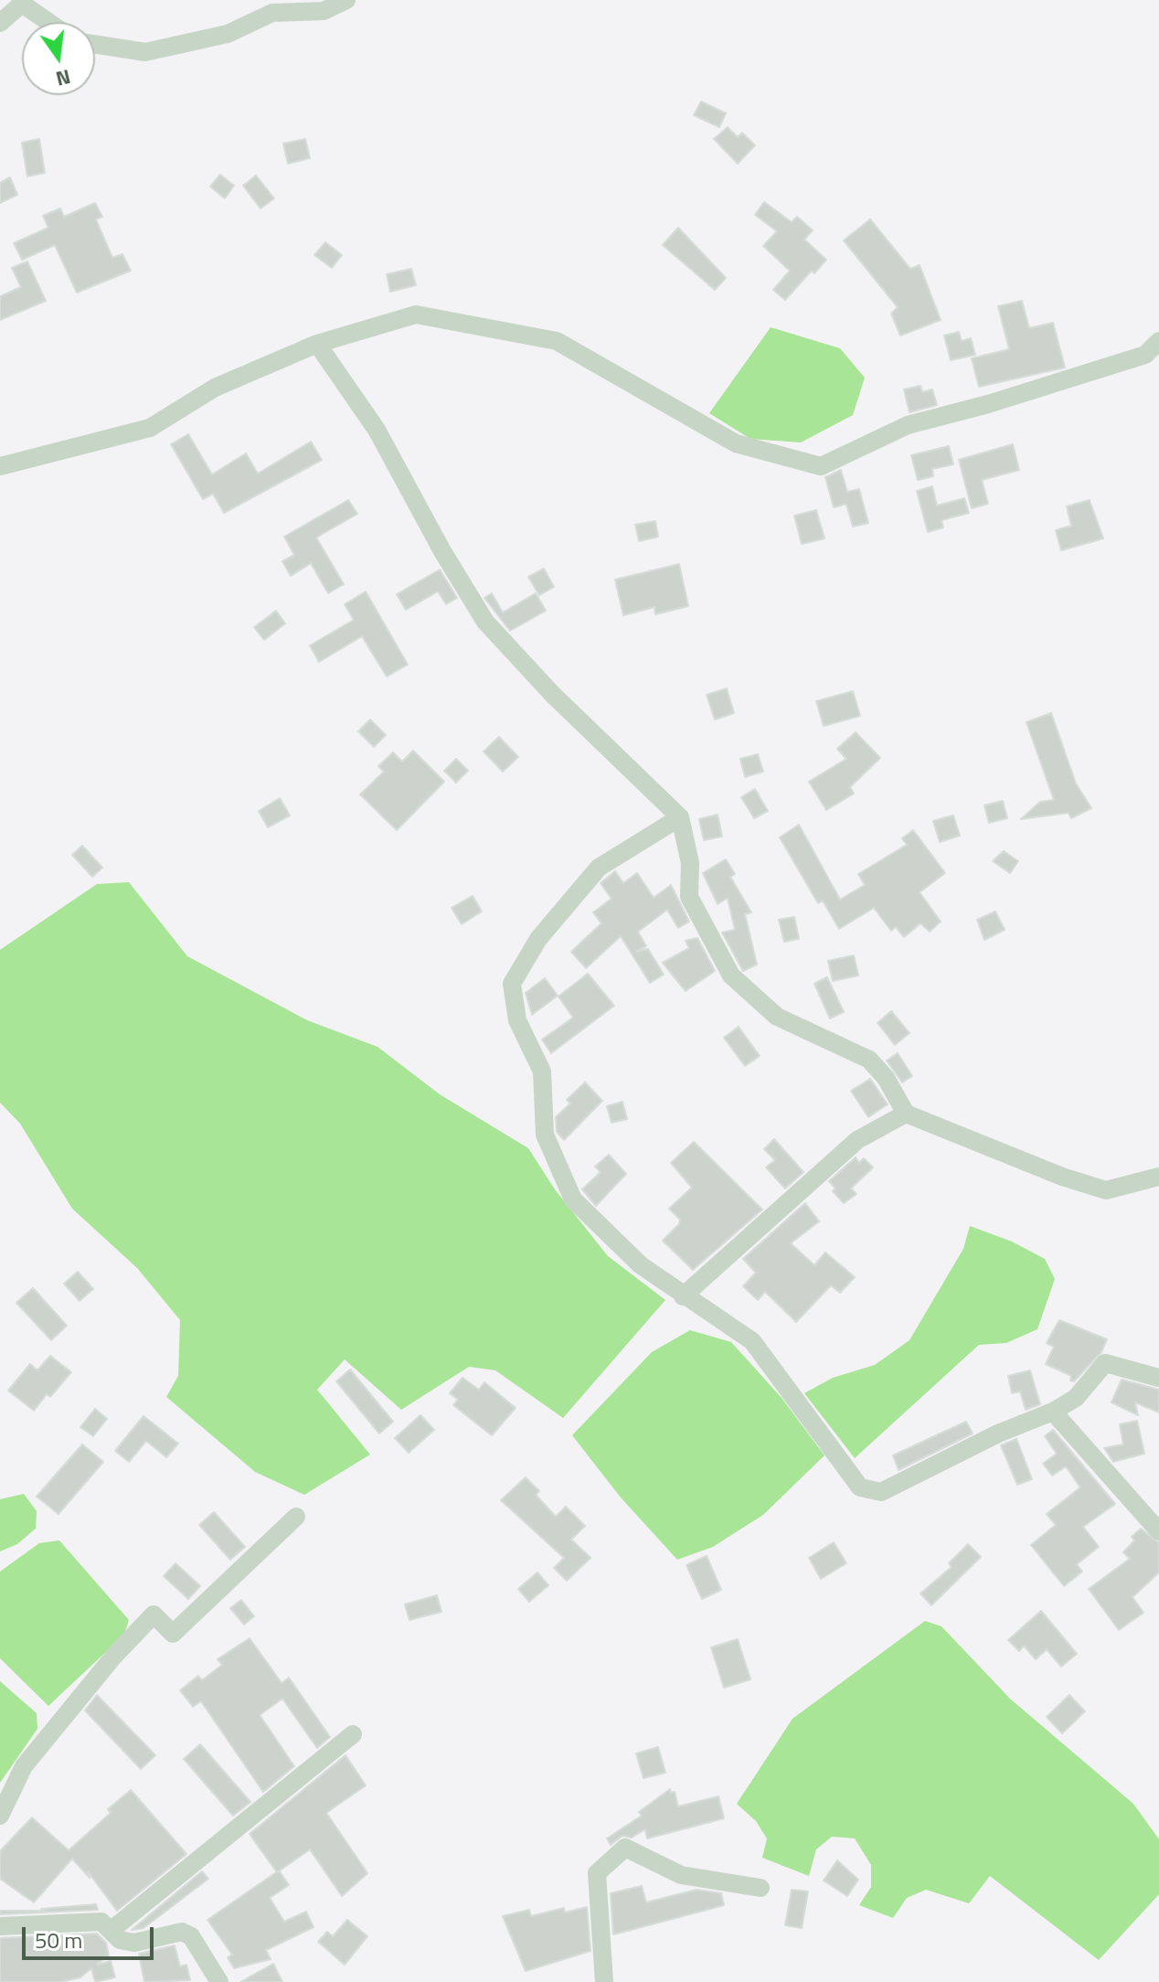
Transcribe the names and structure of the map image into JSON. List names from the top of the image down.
{
  "scale_bar": "50 m",
  "north": "bottom"
}
